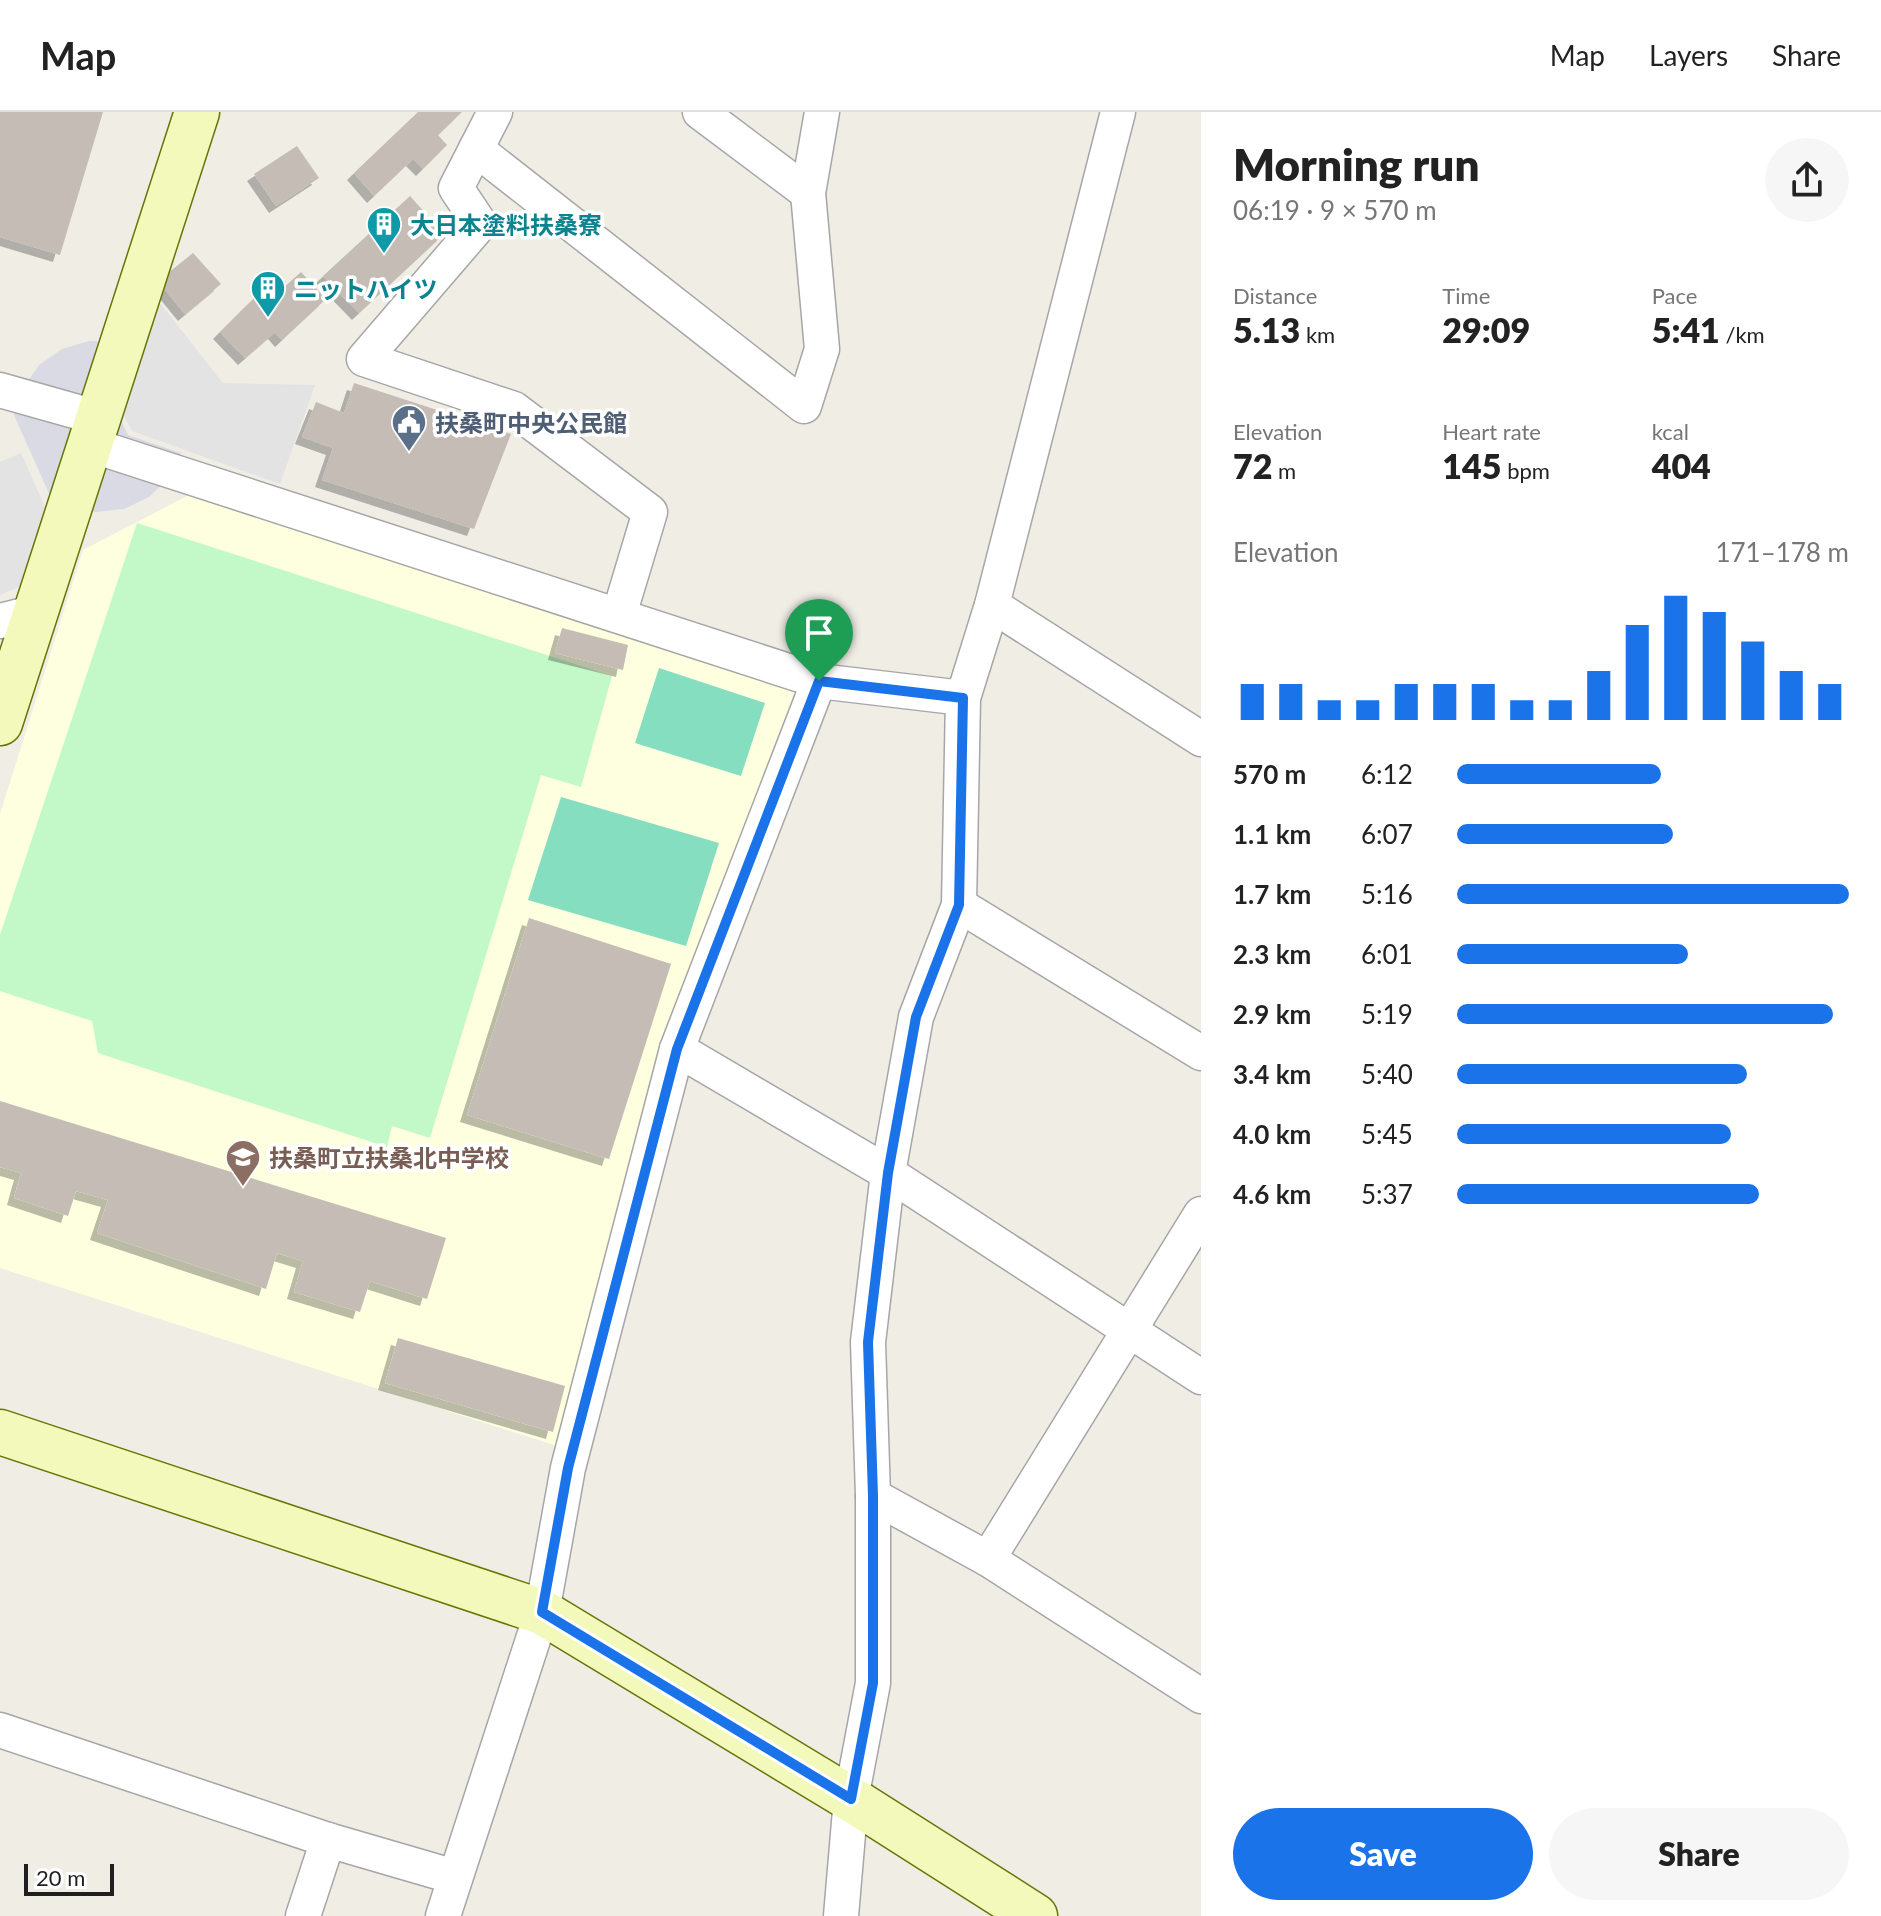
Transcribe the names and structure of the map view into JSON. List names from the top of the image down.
{
  "places": {
    "building": ["大日本塗料扶桑寮", "ニットハイツ"],
    "public building": ["扶桑町中央公民館"],
    "school or university": ["扶桑町立扶桑北中学校"]
  },
  "scale_bar": "20 m",
  "page": {
    "header": "Map",
    "nav": ["Map", "Layers", "Share"],
    "heading": ["Morning run", "06:19 · 9 × 570 m"],
    "stats": [
      ["Distance", "5.13 km"],
      ["Time", "29:09"],
      ["Pace", "5:41 /km"],
      ["Elevation", "72 m"],
      ["Heart rate", "145 bpm"],
      ["kcal", "404"]
    ],
    "chart": ["Elevation", "171–178 m"],
    "list": [
      {
        "name": "570 m",
        "note": "6:12"
      },
      {
        "name": "1.1 km",
        "note": "6:07"
      },
      {
        "name": "1.7 km",
        "note": "5:16"
      },
      {
        "name": "2.3 km",
        "note": "6:01"
      },
      {
        "name": "2.9 km",
        "note": "5:19"
      },
      {
        "name": "3.4 km",
        "note": "5:40"
      },
      {
        "name": "4.0 km",
        "note": "5:45"
      },
      {
        "name": "4.6 km",
        "note": "5:37"
      }
    ],
    "buttons": ["Save", "Share"],
    "scale": "20 m"
  }
}
